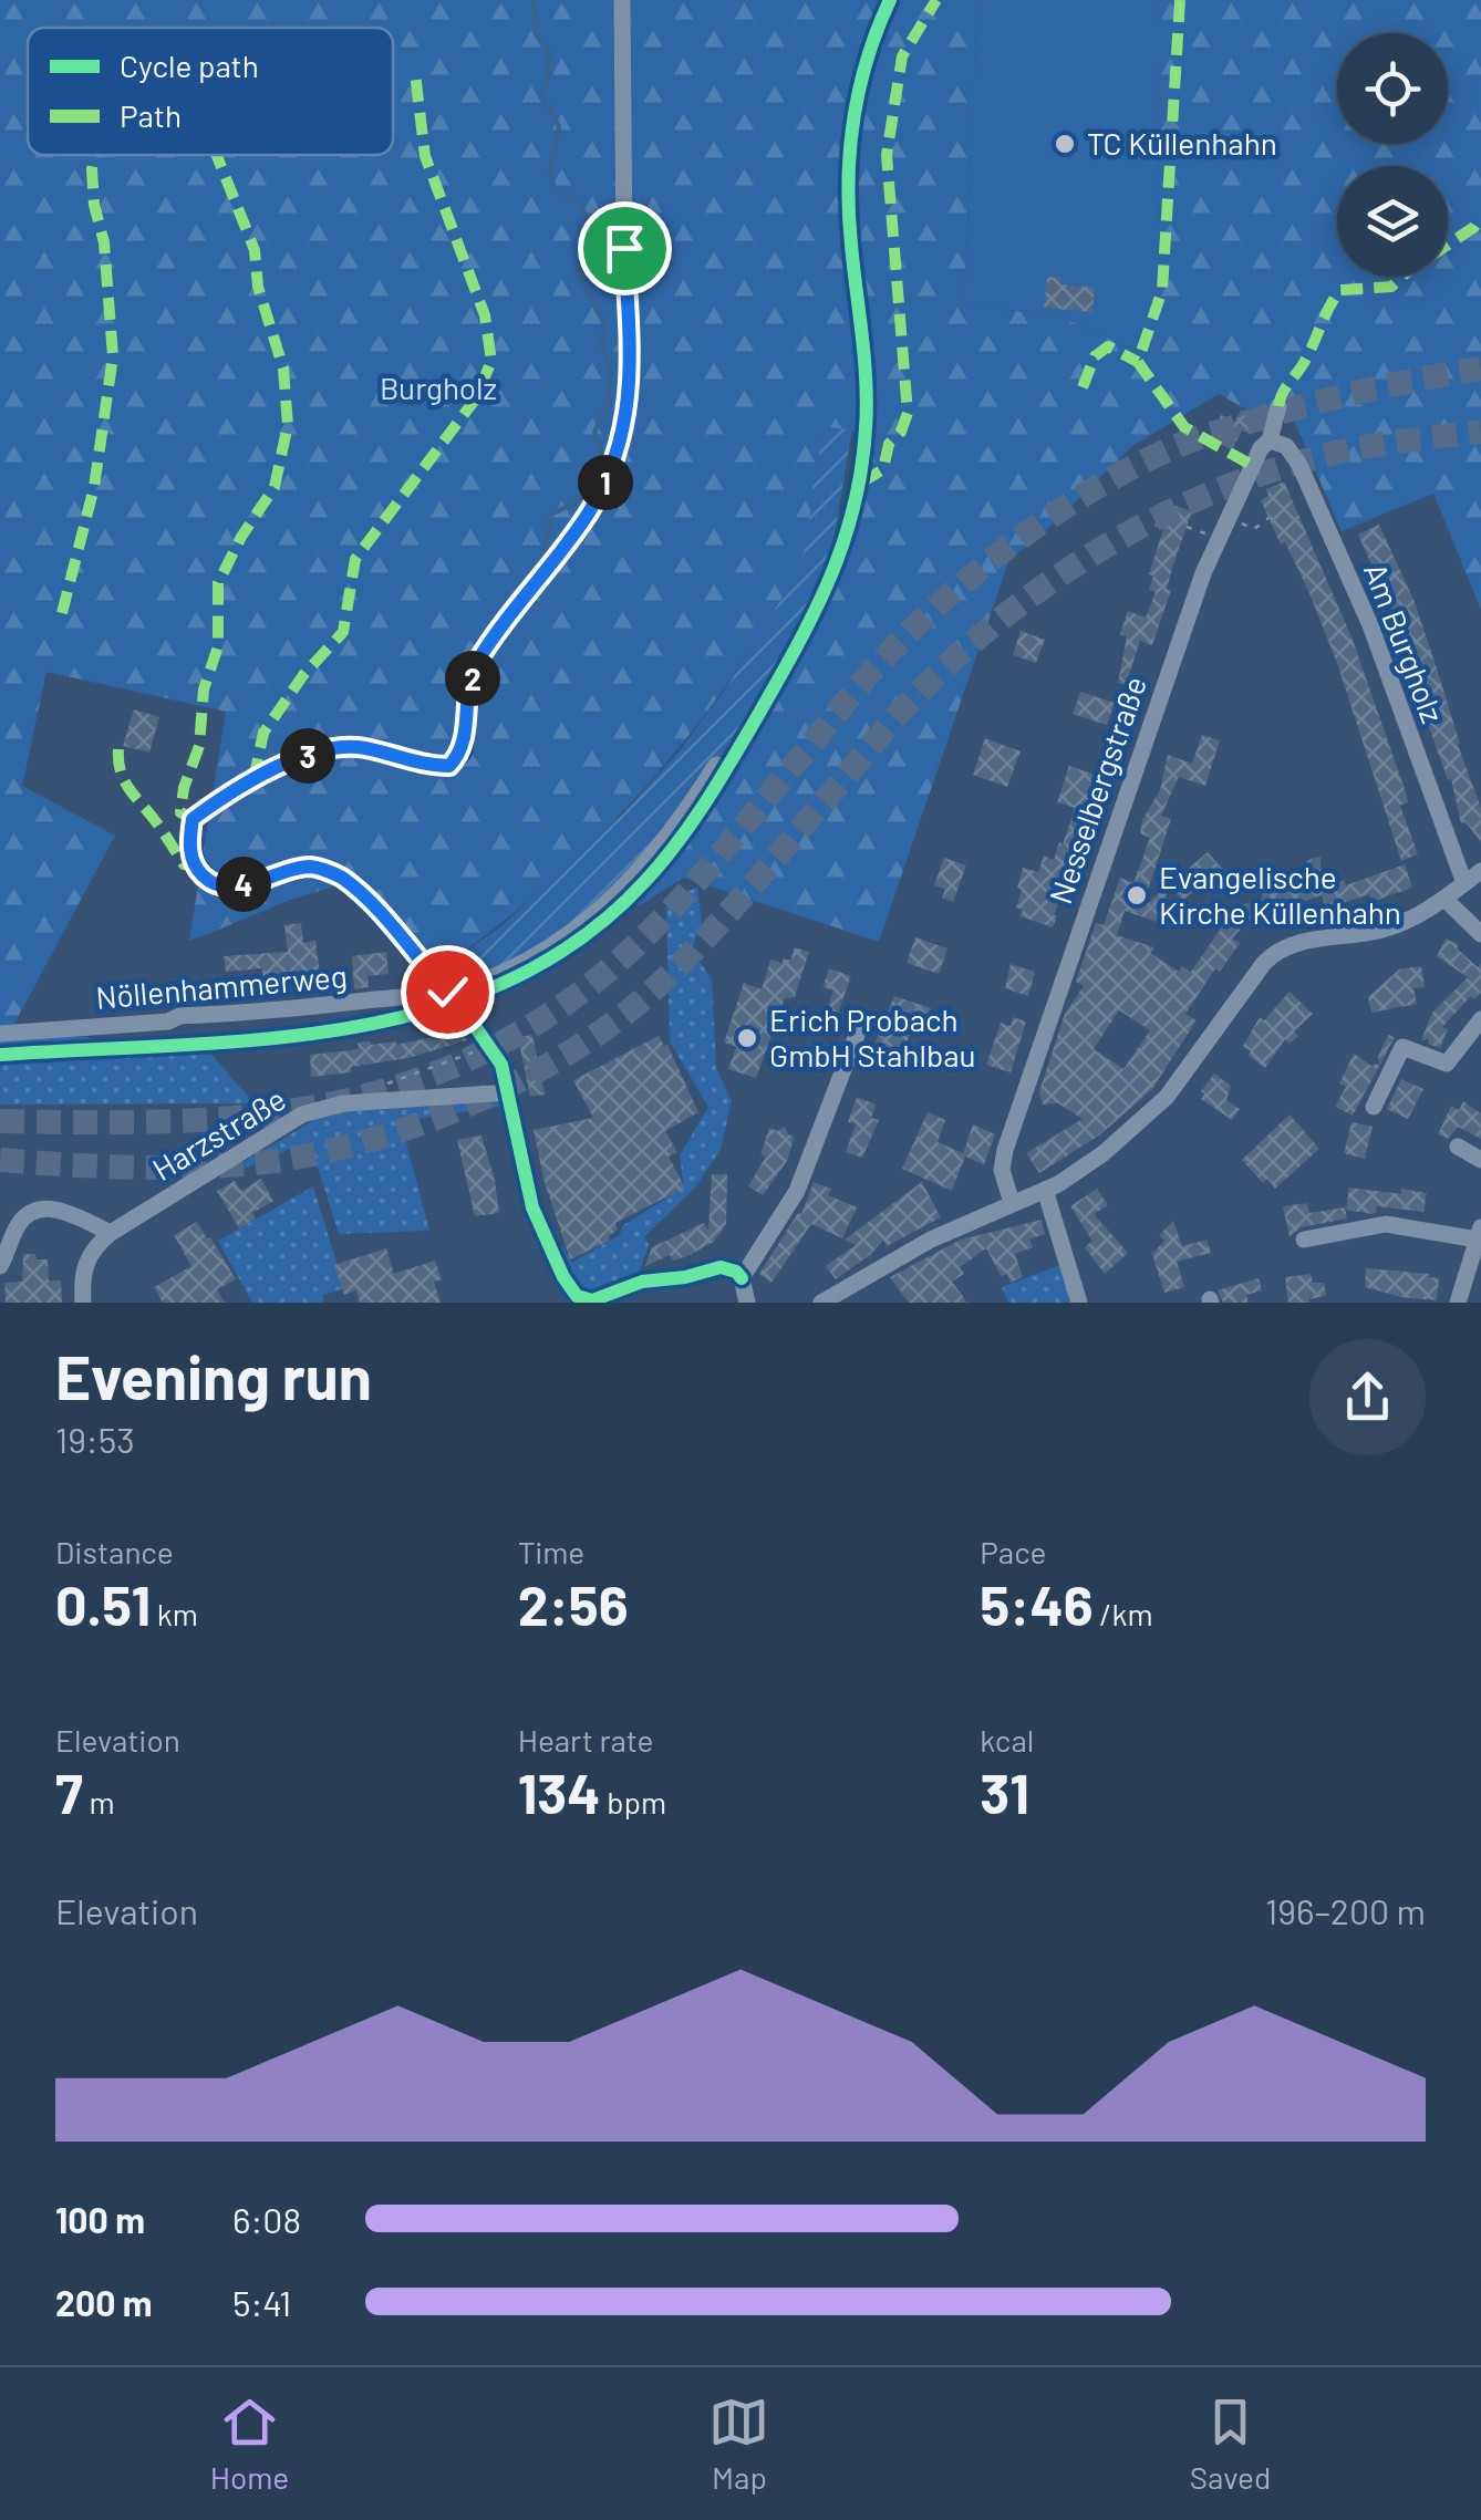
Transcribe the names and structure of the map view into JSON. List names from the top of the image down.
{
  "streets": {
    "street": [
      "Am Burgholz",
      "Nesselbergstraße",
      "Nöllenhammerweg",
      "Harzstraße"
    ]
  },
  "crossings": [
    ["Am Burgholz", "Nesselbergstraße"]
  ],
  "parks": ["Burgholz"],
  "places": ["TC Küllenhahn", "Evangelische Kirche Küllenhahn", "Erich Probach GmbH Stahlbau"],
  "legend": ["Cycle path", "Path"],
  "page": {
    "pins": [
      "1",
      "2",
      "3",
      "4"
    ],
    "heading": ["Evening run", "19:53"],
    "stats": [
      ["Distance", "0.51 km"],
      ["Time", "2:56"],
      ["Pace", "5:46 /km"],
      ["Elevation", "7 m"],
      ["Heart rate", "134 bpm"],
      ["kcal", "31"]
    ],
    "chart": ["Elevation", "196–200 m"],
    "list": [
      {
        "name": "100 m",
        "note": "6:08"
      },
      {
        "name": "200 m",
        "note": "5:41"
      }
    ],
    "tabs": ["Home", "Map", "Saved"]
  }
}
